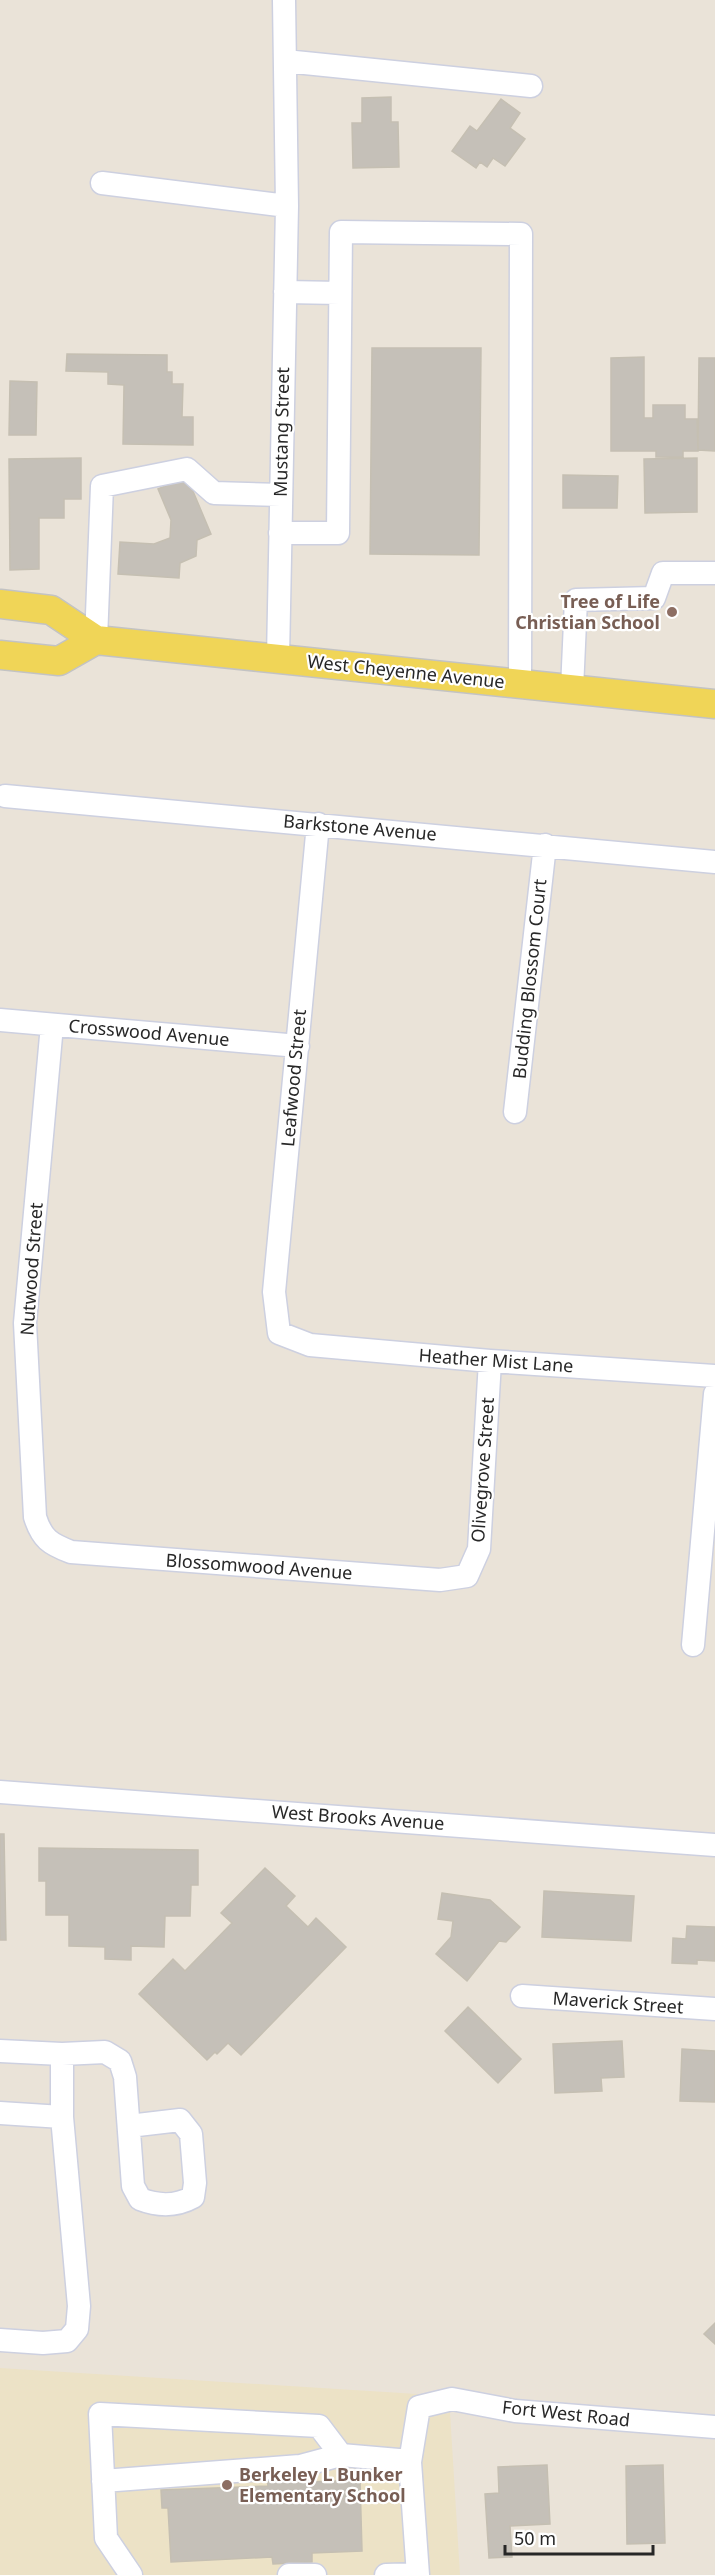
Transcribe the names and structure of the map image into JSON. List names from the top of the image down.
{
  "streets": {
    "main road": ["West Cheyenne Avenue"],
    "street": [
      "Mustang Street",
      "Barkstone Avenue",
      "Budding Blossom Court",
      "Crosswood Avenue",
      "Leafwood Street",
      "Nutwood Street",
      "Heather Mist Lane",
      "Olivegrove Street",
      "Blossomwood Avenue",
      "West Brooks Avenue",
      "Maverick Street",
      "Fort West Road"
    ]
  },
  "crossings": [
    ["Mustang Street", "West Cheyenne Avenue"],
    ["Barkstone Avenue", "Budding Blossom Court"],
    ["Barkstone Avenue", "Leafwood Street"],
    ["Crosswood Avenue", "Leafwood Street"],
    ["Crosswood Avenue", "Nutwood Street"],
    ["Leafwood Street", "Heather Mist Lane"],
    ["Nutwood Street", "Blossomwood Avenue"],
    ["Heather Mist Lane", "Olivegrove Street"],
    ["Olivegrove Street", "Blossomwood Avenue"]
  ],
  "places": ["Tree of Life Christian School", "Berkeley L Bunker Elementary School"],
  "scale_bar": "50 m"
}
